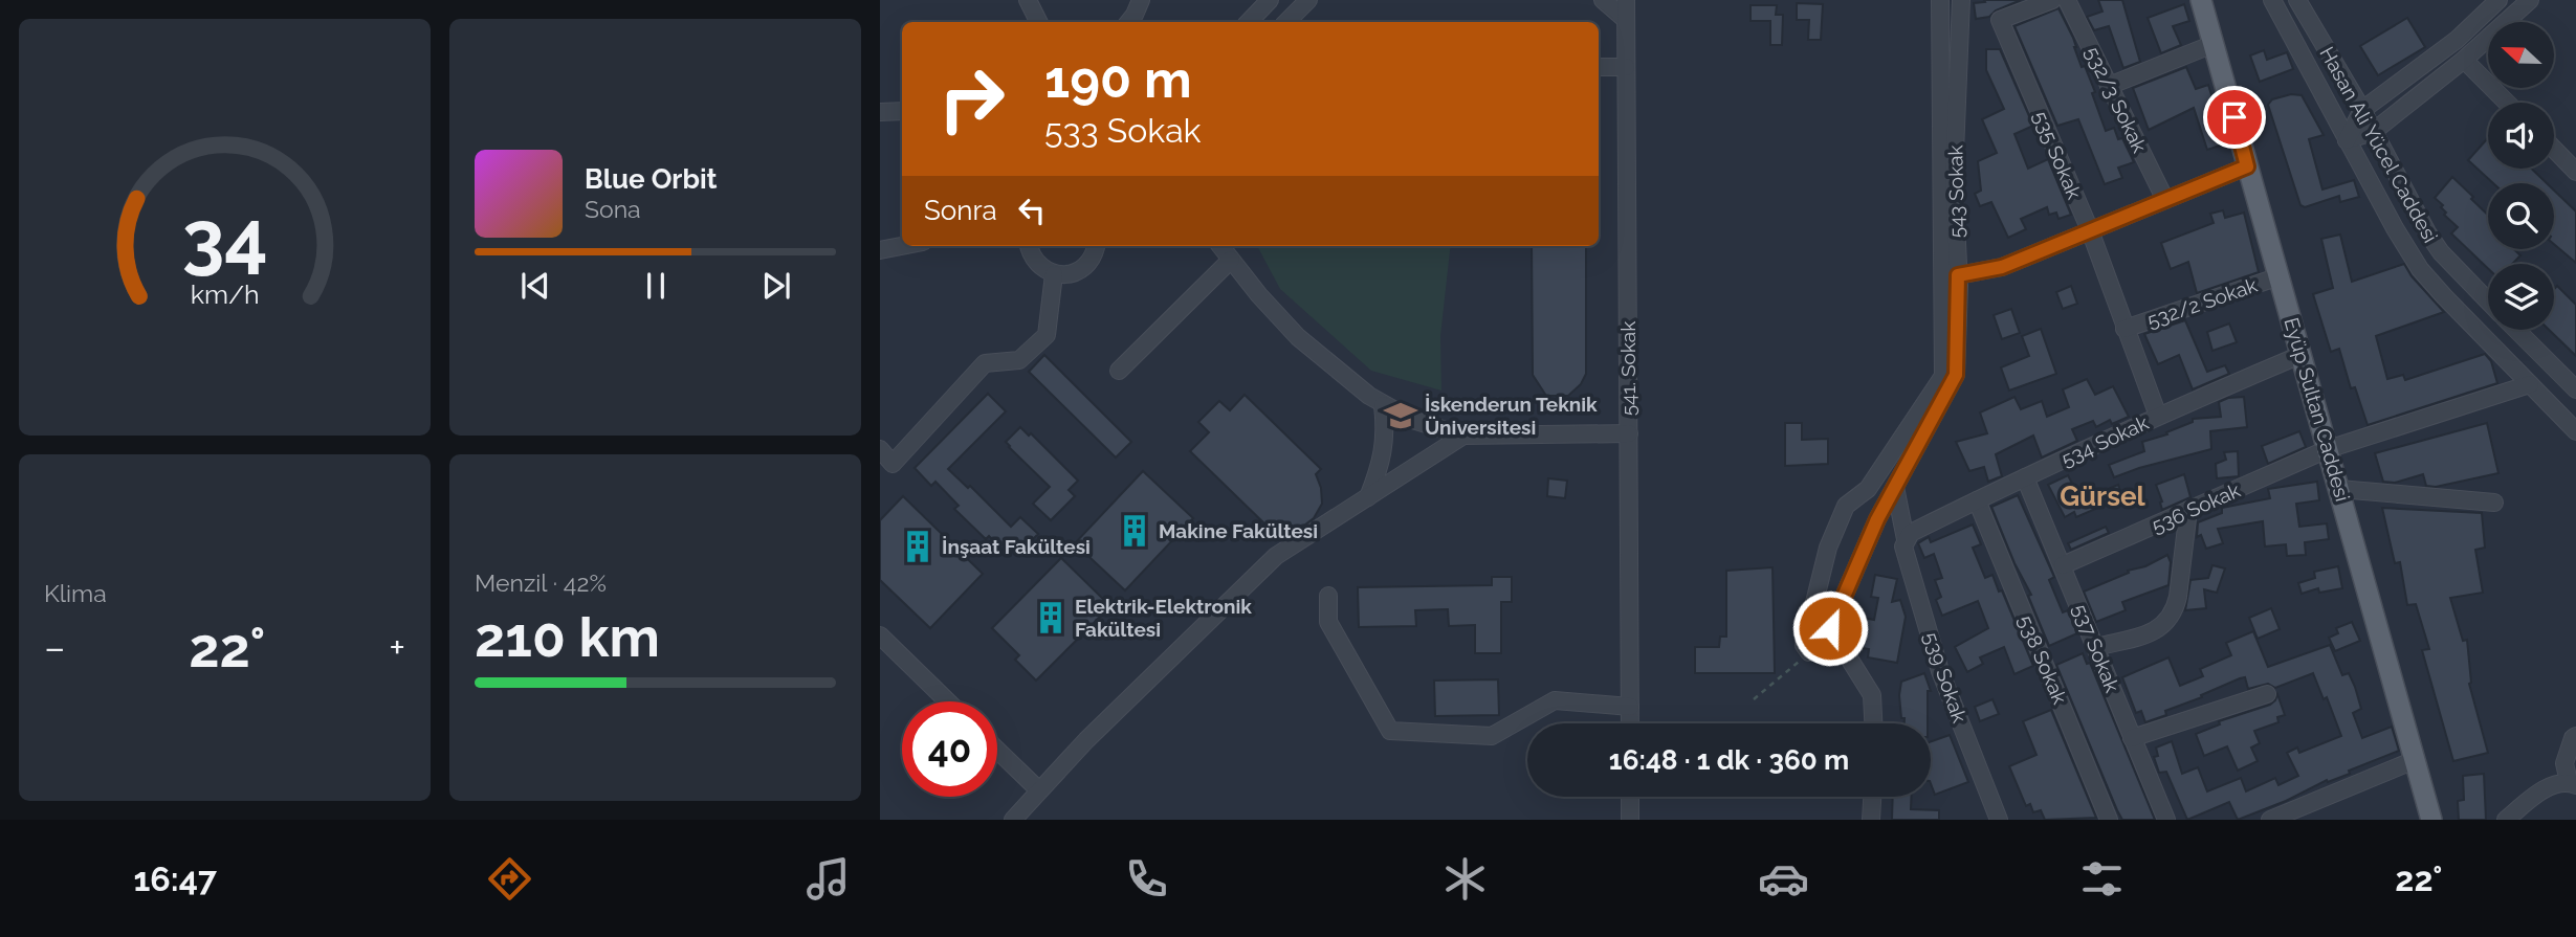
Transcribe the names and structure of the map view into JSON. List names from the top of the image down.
{
  "streets": {
    "main road": ["Eyüp Sultan Caddesi"],
    "street": [
      "532/3 Sokak",
      "Hasan Ali Yücel Caddesi",
      "535 Sokak",
      "543 Sokak",
      "532/2 Sokak",
      "541. Sokak",
      "534 Sokak",
      "536 Sokak",
      "537 Sokak",
      "538 Sokak",
      "539 Sokak"
    ]
  },
  "crossings": [
    ["535 Sokak", "532/2 Sokak"],
    ["535 Sokak", "534 Sokak"],
    ["543 Sokak", "539 Sokak"],
    ["532/2 Sokak", "Eyüp Sultan Caddesi"],
    ["Eyüp Sultan Caddesi", "534 Sokak"],
    ["Eyüp Sultan Caddesi", "536 Sokak"],
    ["534 Sokak", "537 Sokak"],
    ["534 Sokak", "538 Sokak"],
    ["534 Sokak", "539 Sokak"],
    ["536 Sokak", "537 Sokak"]
  ],
  "districts": ["Gürsel"],
  "places": {
    "school or university": ["İskenderun Teknik Üniversitesi"],
    "building": ["Makine Fakültesi", "İnşaat Fakültesi", "Elektrik-Elektronik Fakültesi"]
  },
  "north": "left",
  "page": {
    "turn": ["190 m", "533 Sokak"],
    "song": ["Blue Orbit", "Sona"],
    "then": "Sonra",
    "tile": [
      "Klima",
      ["Menzil · 42%", "210 km"]
    ],
    "heat": ["−", "22°", "+"],
    "limit": "40",
    "trip": "16:48 · 1 dk · 360 m",
    "tabs": ["16:47", "22°"],
    "gauge": ["34", "km/h"]
  }
}
